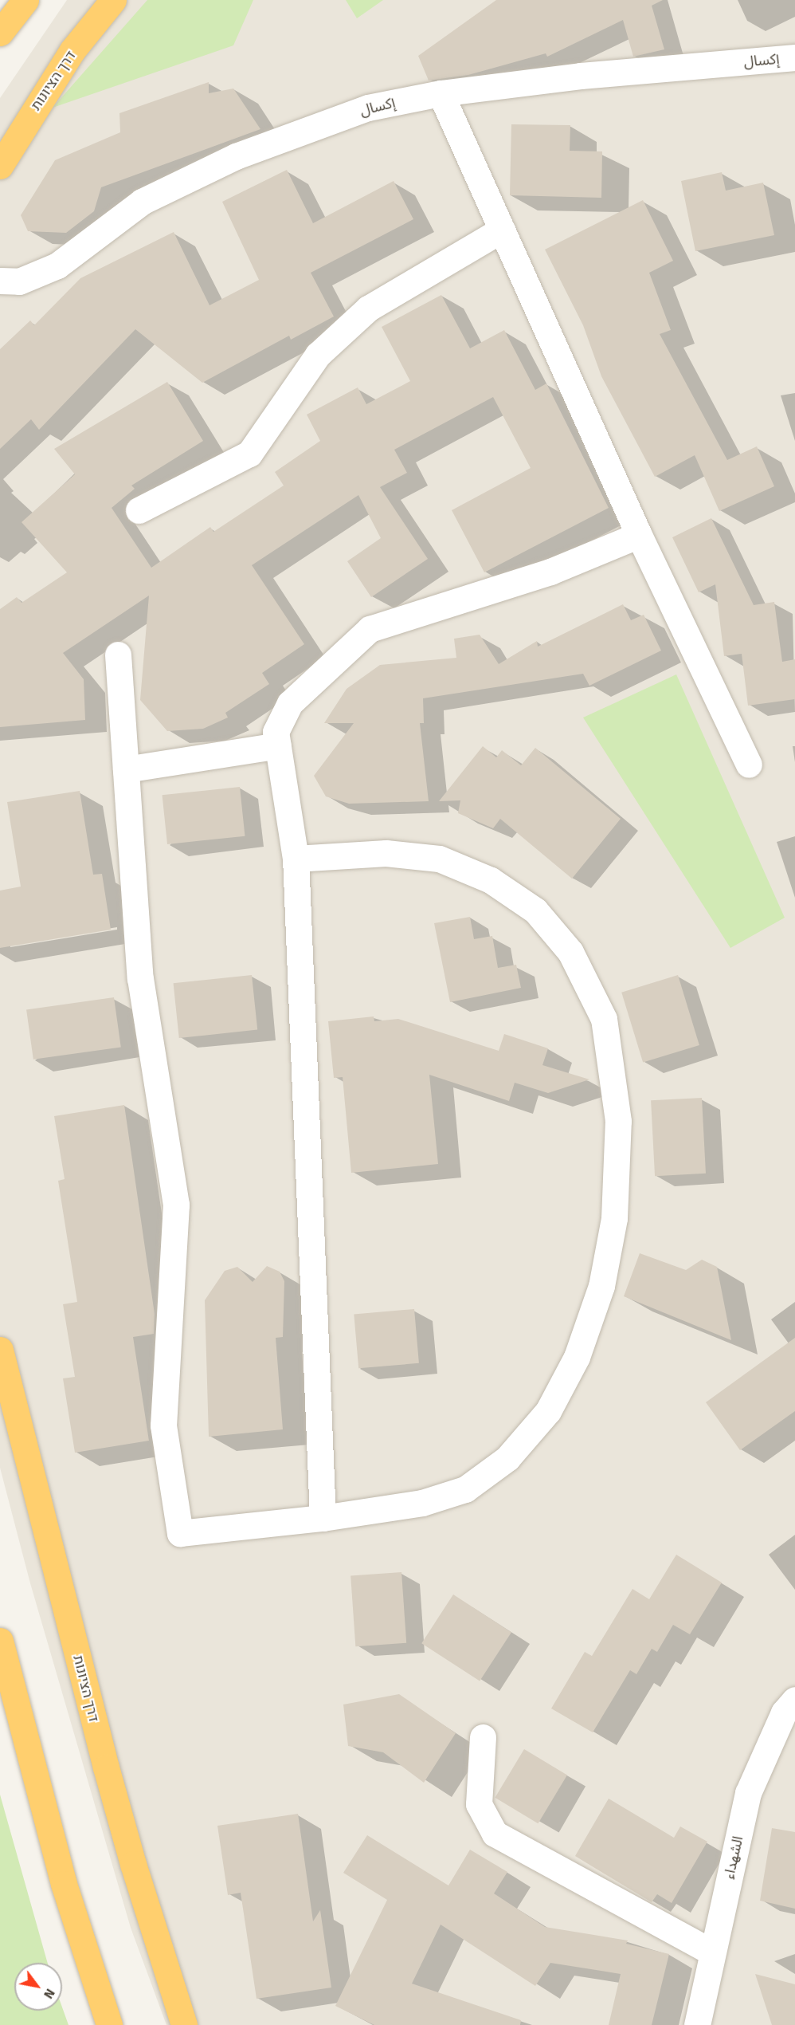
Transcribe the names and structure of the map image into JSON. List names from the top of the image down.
{
  "streets": {
    "highway": ["דרך הציונות"],
    "street": ["إكسال", "الشهداء"]
  },
  "north": "bottom right"
}
